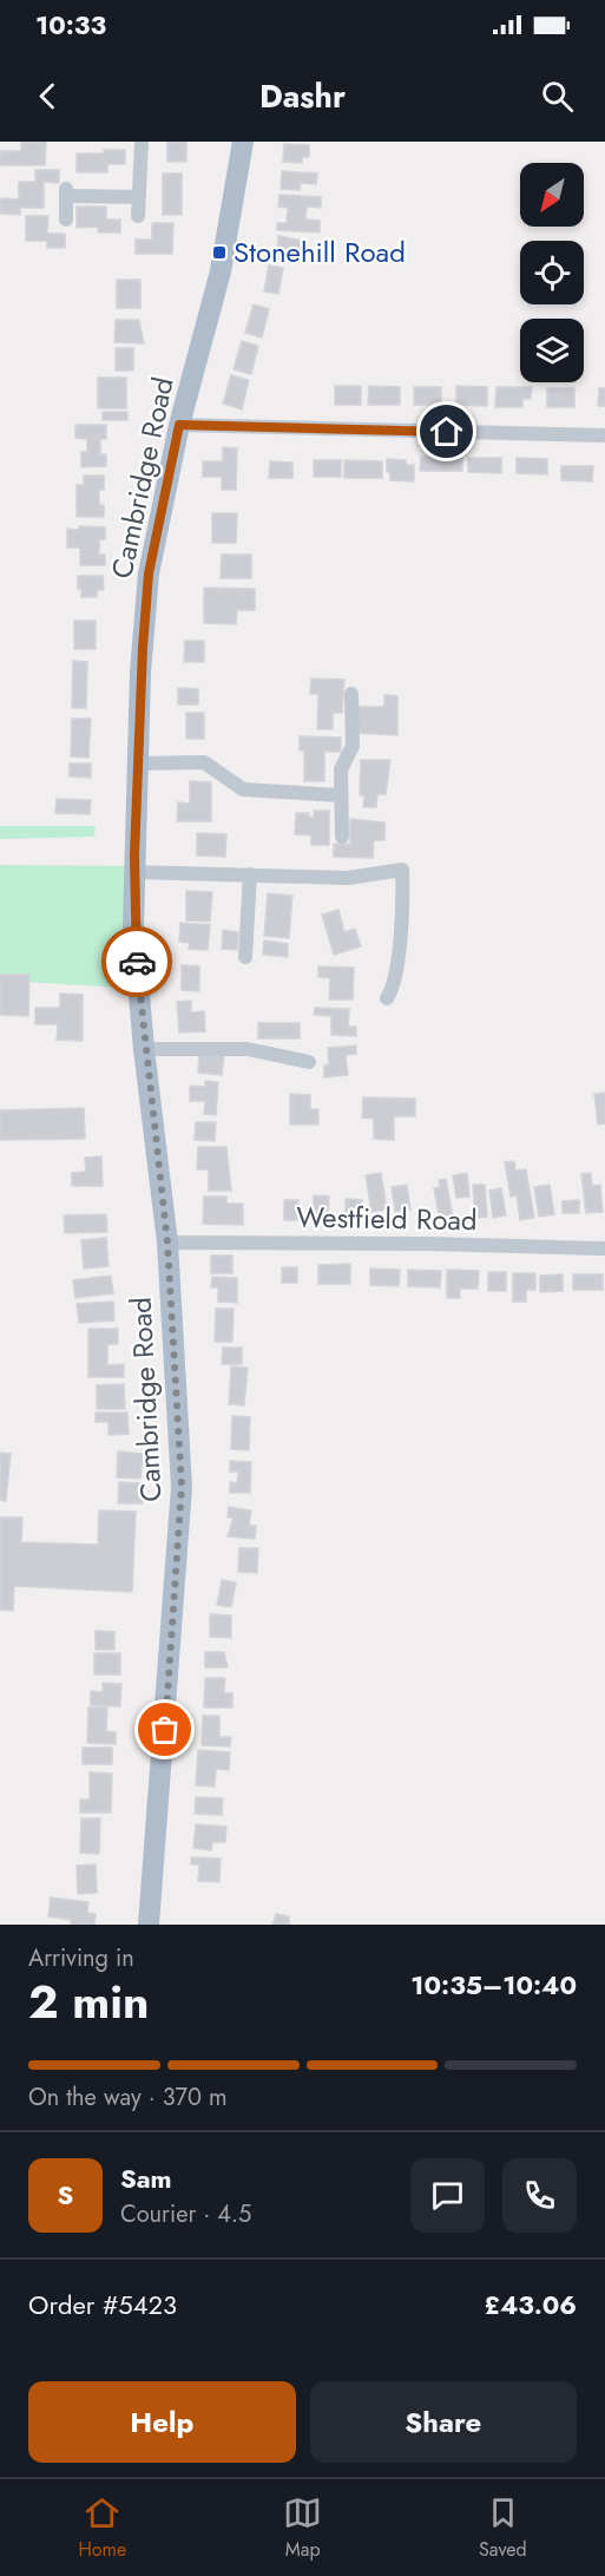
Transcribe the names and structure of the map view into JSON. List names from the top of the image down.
{
  "streets": {
    "main road": ["Cambridge Road"],
    "street": ["Westfield Road"]
  },
  "crossings": [
    ["Cambridge Road", "Westfield Road"]
  ],
  "places": {
    "transit": ["Stonehill Road"]
  },
  "north": "bottom left",
  "page": {
    "status": "10:33",
    "header": "Dashr",
    "heading": ["2 min", "Arriving in", "10:35–10:40"],
    "panel": [
      "Sam",
      "Courier · 4.5",
      "Order #5423",
      "£43.06"
    ],
    "bar": "On the way · 370 m",
    "round": "S",
    "buttons": ["Help", "Share"],
    "tabs": ["Home", "Map", "Saved"]
  }
}
